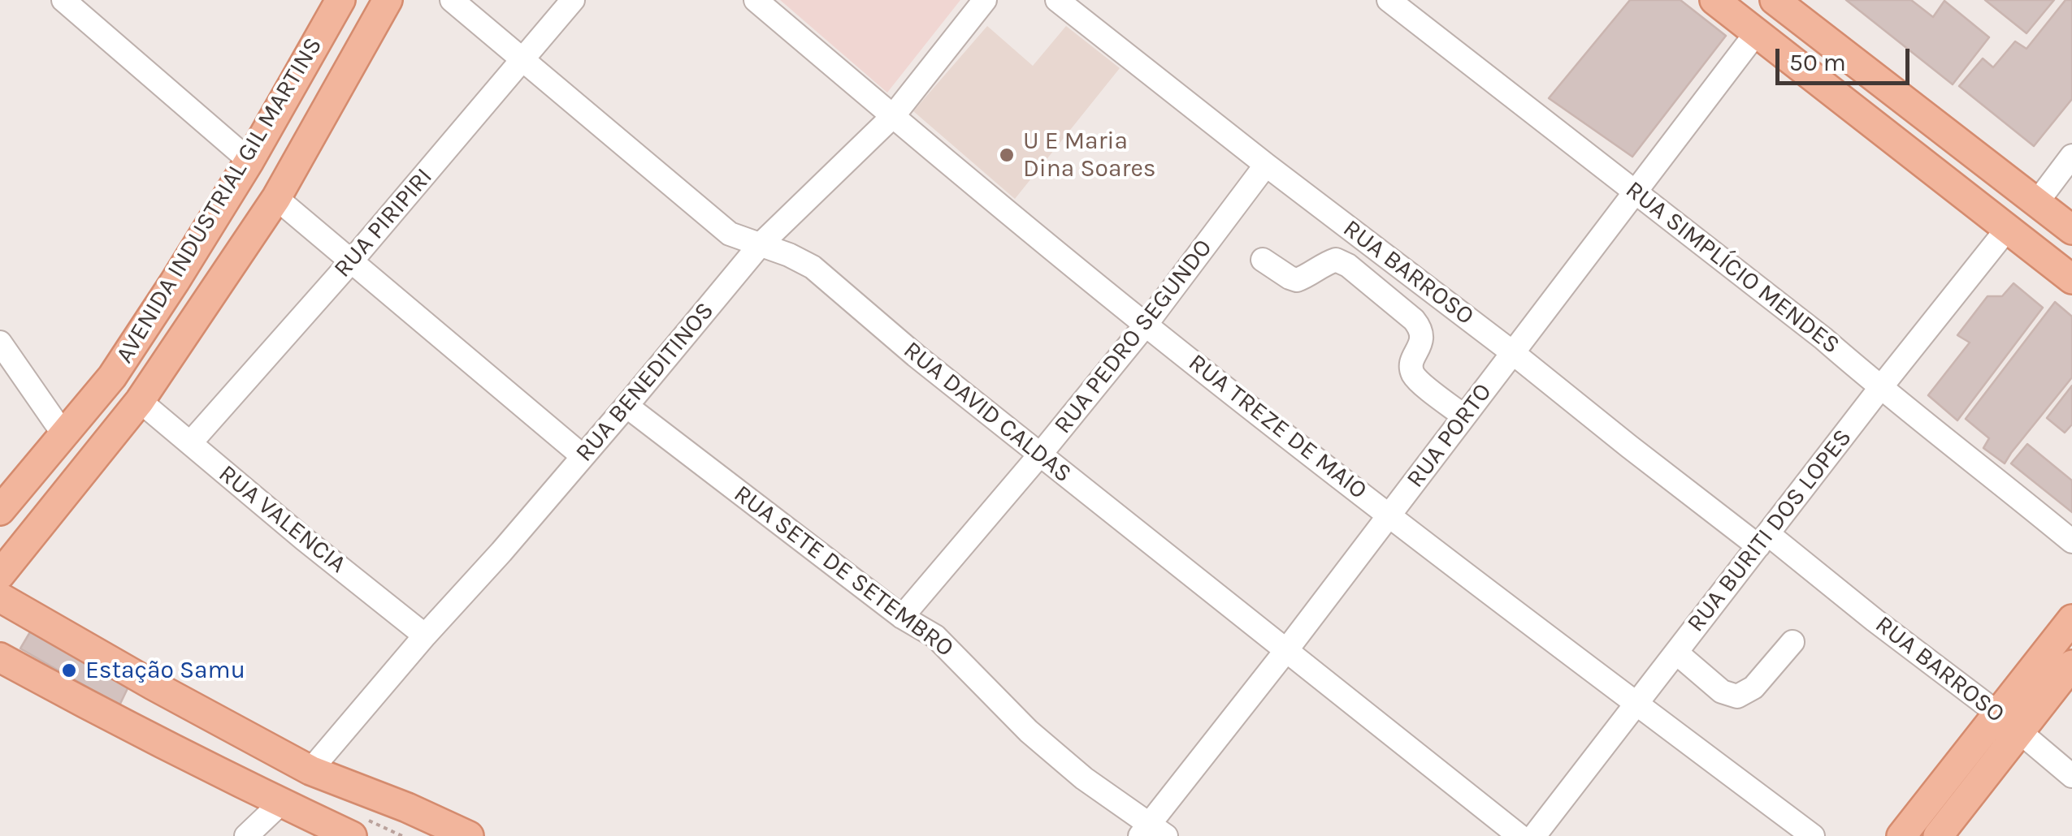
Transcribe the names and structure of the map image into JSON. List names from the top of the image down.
{
  "streets": {
    "main road": ["AVENIDA INDUSTRIAL GIL MARTINS"],
    "street": [
      "RUA PIRIPIRI",
      "RUA SIMPLÍCIO MENDES",
      "RUA BARROSO",
      "RUA PEDRO SEGUNDO",
      "RUA BENEDITINOS",
      "RUA DAVID CALDAS",
      "RUA TREZE DE MAIO",
      "RUA PORTO",
      "RUA VALENCIA",
      "RUA BURITI DOS LOPES",
      "RUA SETE DE SETEMBRO"
    ]
  },
  "crossings": [
    ["AVENIDA INDUSTRIAL GIL MARTINS", "RUA VALENCIA"],
    ["RUA PIRIPIRI", "RUA DAVID CALDAS"],
    ["RUA PIRIPIRI", "RUA VALENCIA"],
    ["RUA SIMPLÍCIO MENDES", "RUA PORTO"],
    ["RUA SIMPLÍCIO MENDES", "RUA BURITI DOS LOPES"],
    ["RUA BARROSO", "RUA PEDRO SEGUNDO"],
    ["RUA BARROSO", "RUA PORTO"],
    ["RUA BARROSO", "RUA BURITI DOS LOPES"],
    ["RUA PEDRO SEGUNDO", "RUA DAVID CALDAS"],
    ["RUA PEDRO SEGUNDO", "RUA TREZE DE MAIO"],
    ["RUA PEDRO SEGUNDO", "RUA SETE DE SETEMBRO"],
    ["RUA BENEDITINOS", "RUA DAVID CALDAS"],
    ["RUA BENEDITINOS", "RUA TREZE DE MAIO"],
    ["RUA BENEDITINOS", "RUA VALENCIA"],
    ["RUA BENEDITINOS", "RUA SETE DE SETEMBRO"],
    ["RUA DAVID CALDAS", "RUA PORTO"],
    ["RUA TREZE DE MAIO", "RUA PORTO"],
    ["RUA TREZE DE MAIO", "RUA BURITI DOS LOPES"],
    ["RUA PORTO", "RUA SETE DE SETEMBRO"]
  ],
  "places": ["U E Maria Dina Soares", "Estação Samu"],
  "scale_bar": "50 m"
}
